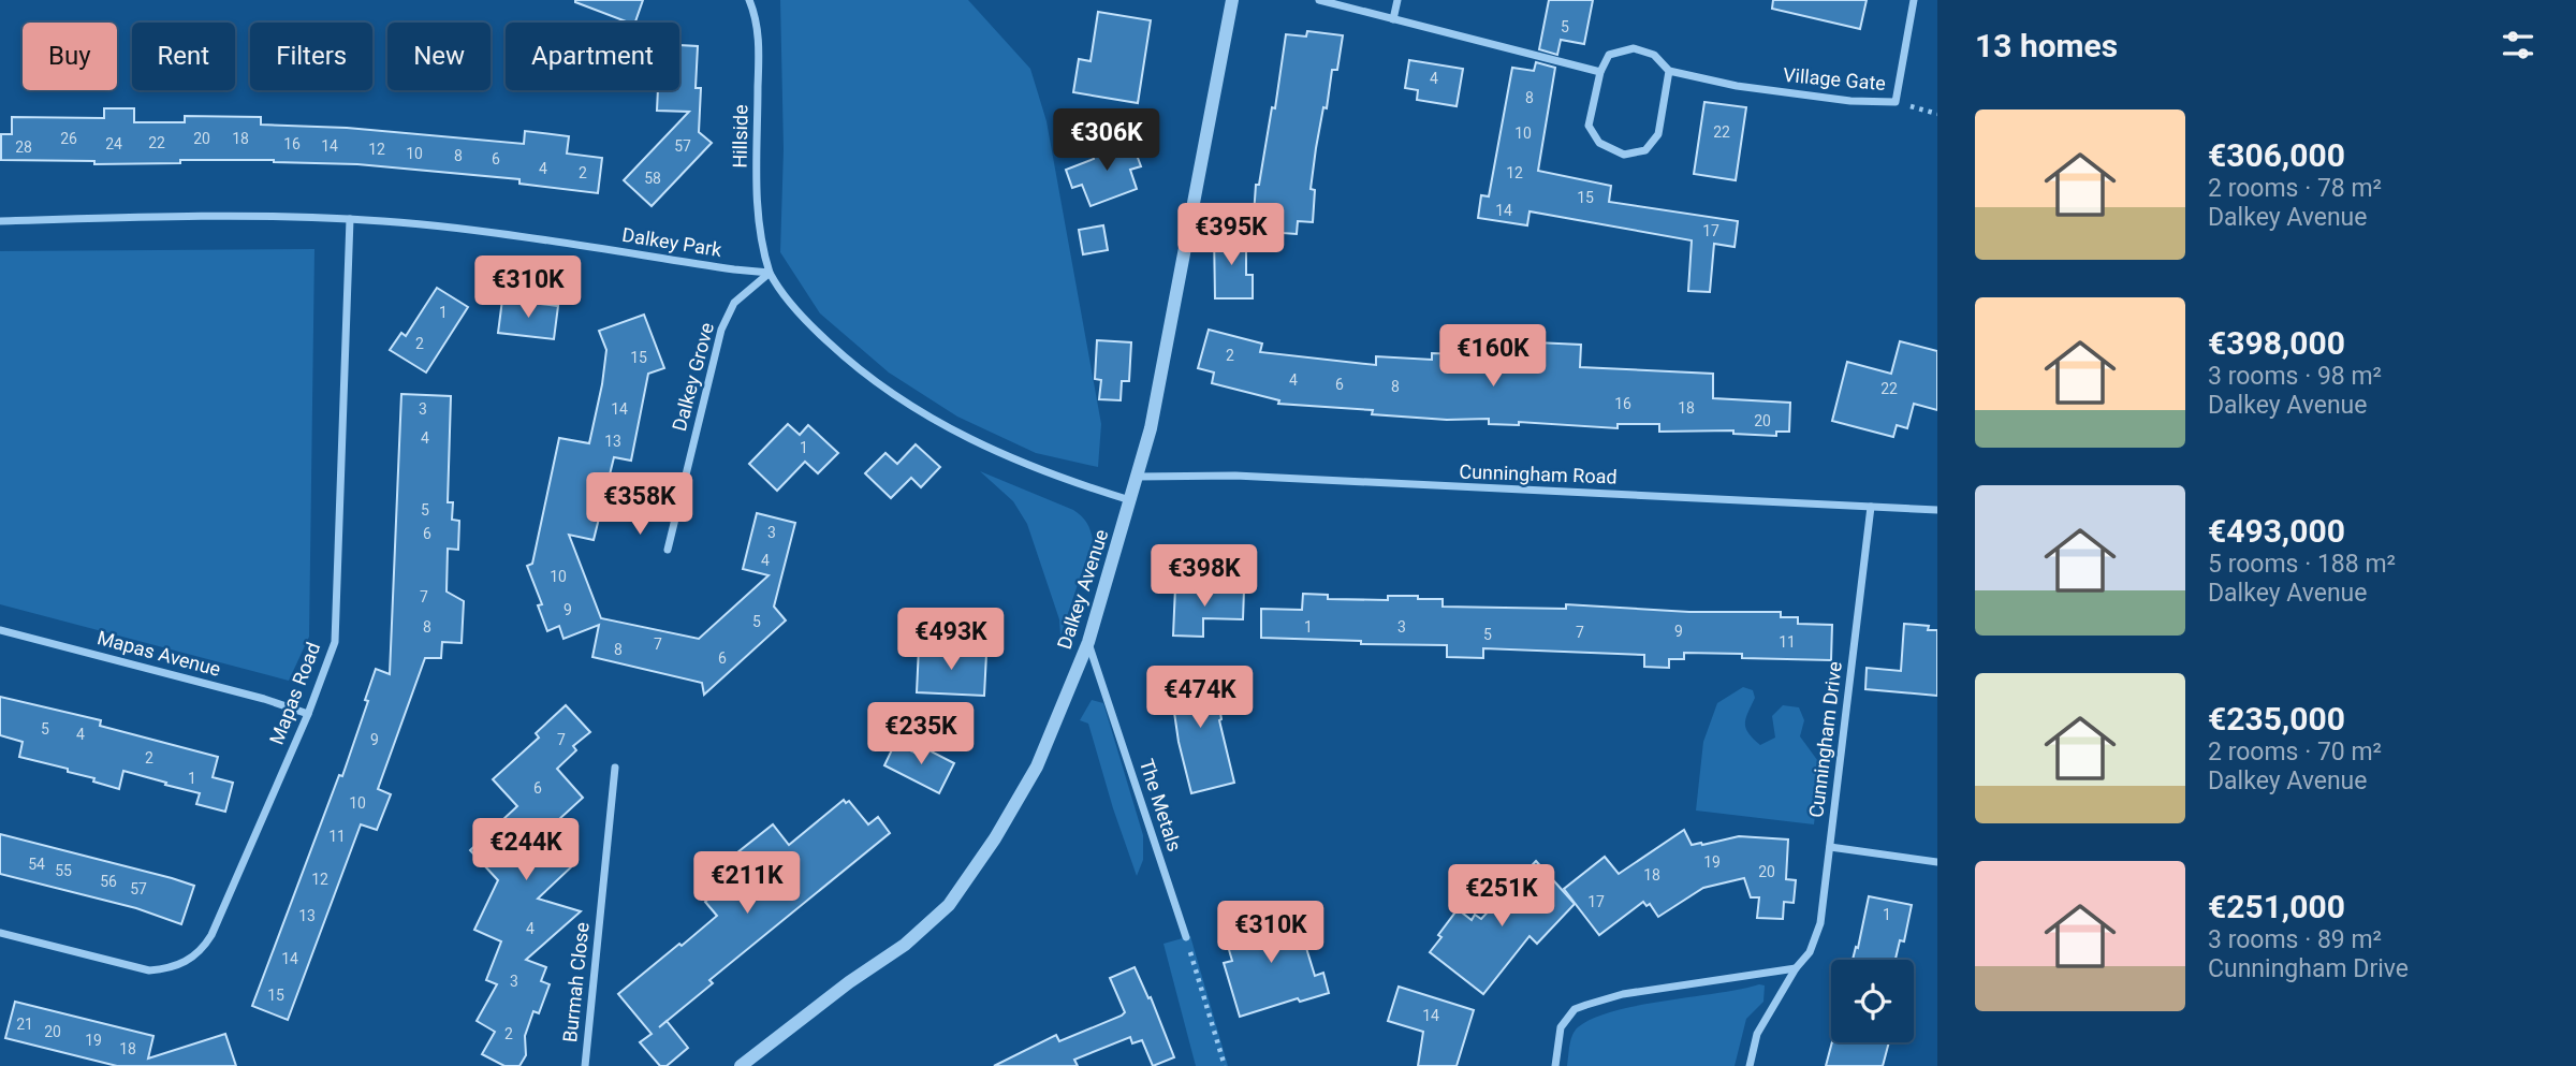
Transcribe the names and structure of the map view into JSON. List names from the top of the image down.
{
  "streets": {
    "street": [
      "Village Gate",
      "Hillside",
      "Dalkey Park",
      "Dalkey Grove",
      "Cunningham Road",
      "Dalkey Avenue",
      "Mapas Avenue",
      "Mapas Road",
      "Cunningham Drive",
      "The Metals",
      "Burmah Close"
    ]
  },
  "crossings": [
    ["Hillside", "Dalkey Park"],
    ["Hillside", "Dalkey Grove"],
    ["Dalkey Park", "Dalkey Grove"],
    ["Dalkey Park", "Mapas Road"],
    ["Cunningham Road", "Dalkey Avenue"],
    ["Cunningham Road", "Cunningham Drive"],
    ["Dalkey Avenue", "The Metals"],
    ["Mapas Avenue", "Mapas Road"]
  ],
  "house_numbers": [
    "5",
    "4",
    "8",
    "22",
    "10",
    "26",
    "20",
    "18",
    "22",
    "24",
    "16",
    "14",
    "57",
    "28",
    "12",
    "10",
    "8",
    "6",
    "4",
    "2",
    "12",
    "58",
    "15",
    "14",
    "17",
    "1",
    "2",
    "2",
    "15",
    "4",
    "6",
    "8",
    "22",
    "16",
    "18",
    "3",
    "14",
    "20",
    "4",
    "13",
    "1",
    "5",
    "3",
    "6",
    "4",
    "10",
    "7",
    "9",
    "5",
    "8",
    "1",
    "3",
    "9",
    "7",
    "5",
    "11",
    "7",
    "8",
    "6",
    "5",
    "4",
    "9",
    "7",
    "2",
    "1",
    "6",
    "10",
    "11",
    "19",
    "54",
    "55",
    "20",
    "18",
    "12",
    "56",
    "57",
    "17",
    "1",
    "13",
    "4",
    "14",
    "3",
    "15",
    "14",
    "21",
    "20",
    "2",
    "19",
    "18"
  ],
  "page": {
    "heading": "13 homes",
    "chip": [
      "Buy",
      "Rent",
      "Filters",
      "New",
      "Apartment"
    ],
    "list": [
      {
        "name": "€306,000",
        "note": "2 rooms · 78 m² · Dalkey Avenue"
      },
      {
        "name": "€398,000",
        "note": "3 rooms · 98 m² · Dalkey Avenue"
      },
      {
        "name": "€493,000",
        "note": "5 rooms · 188 m² · Dalkey Avenue"
      },
      {
        "name": "€235,000",
        "note": "2 rooms · 70 m² · Dalkey Avenue"
      },
      {
        "name": "€251,000",
        "note": "3 rooms · 89 m² · Cunningham Drive"
      }
    ],
    "price": [
      "€306K",
      "€395K",
      "€310K",
      "€160K",
      "€358K",
      "€398K",
      "€493K",
      "€474K",
      "€235K",
      "€244K",
      "€211K",
      "€251K",
      "€310K"
    ]
  }
}
